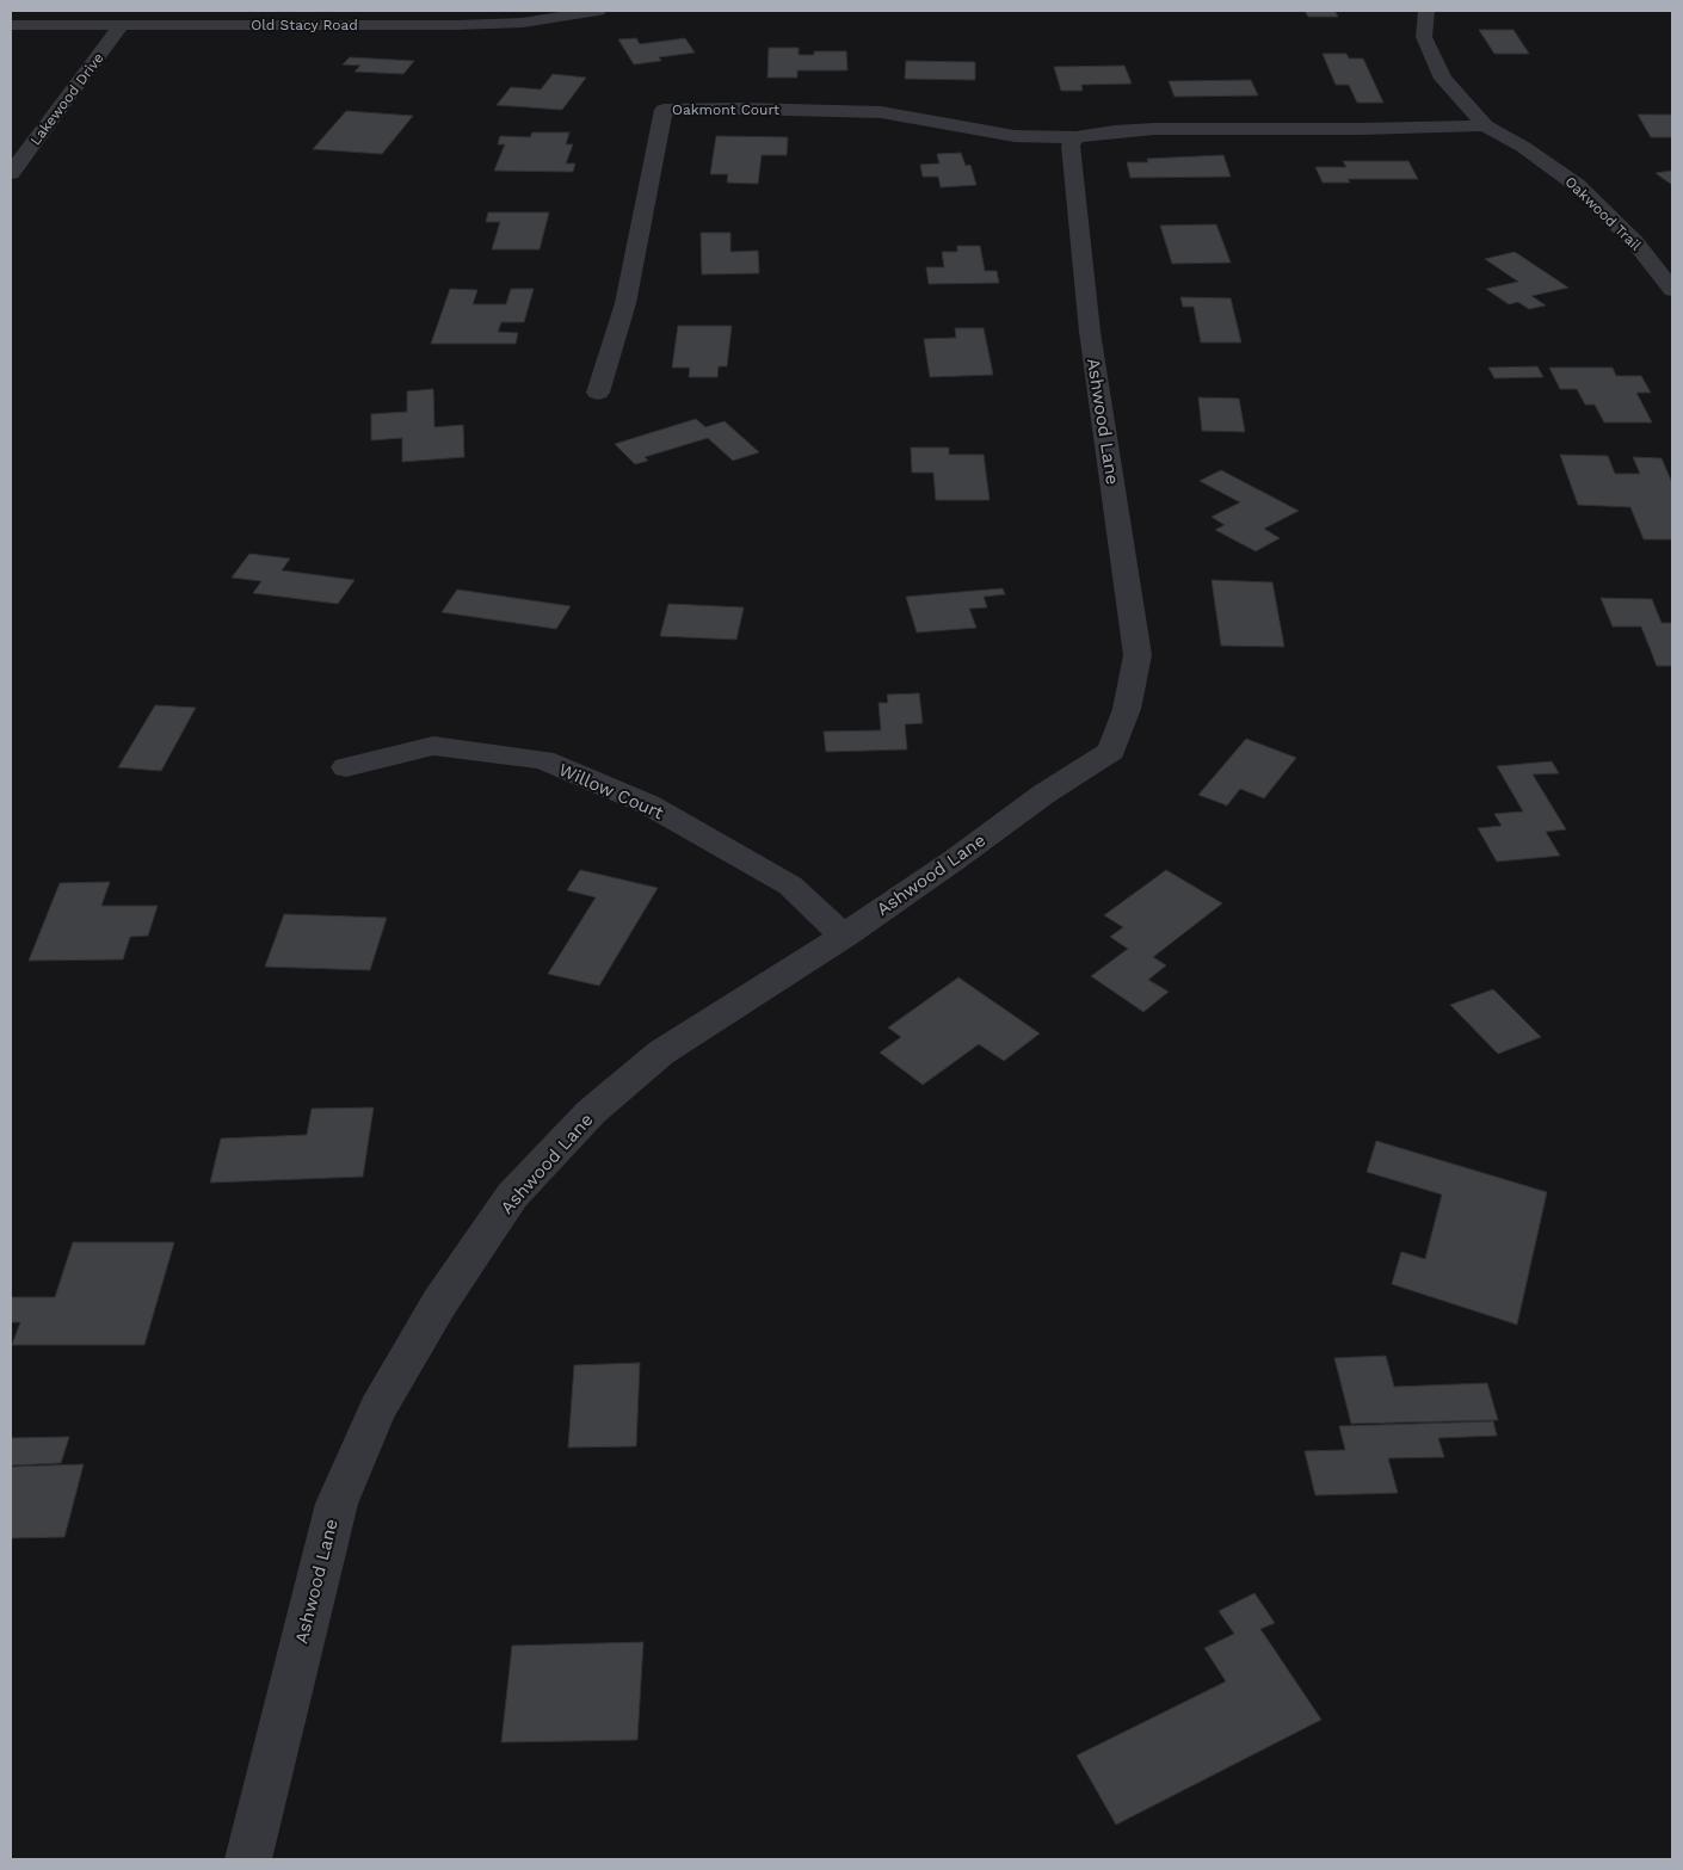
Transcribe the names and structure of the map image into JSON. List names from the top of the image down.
{
  "streets": {
    "street": [
      "Old Stacy Road",
      "Lakewood Drive",
      "Oakmont Court",
      "Oakwood Trail",
      "Ashwood Lane",
      "Willow Court"
    ]
  },
  "crossings": [
    ["Old Stacy Road", "Lakewood Drive"],
    ["Oakmont Court", "Ashwood Lane"],
    ["Ashwood Lane", "Willow Court"]
  ]
}
